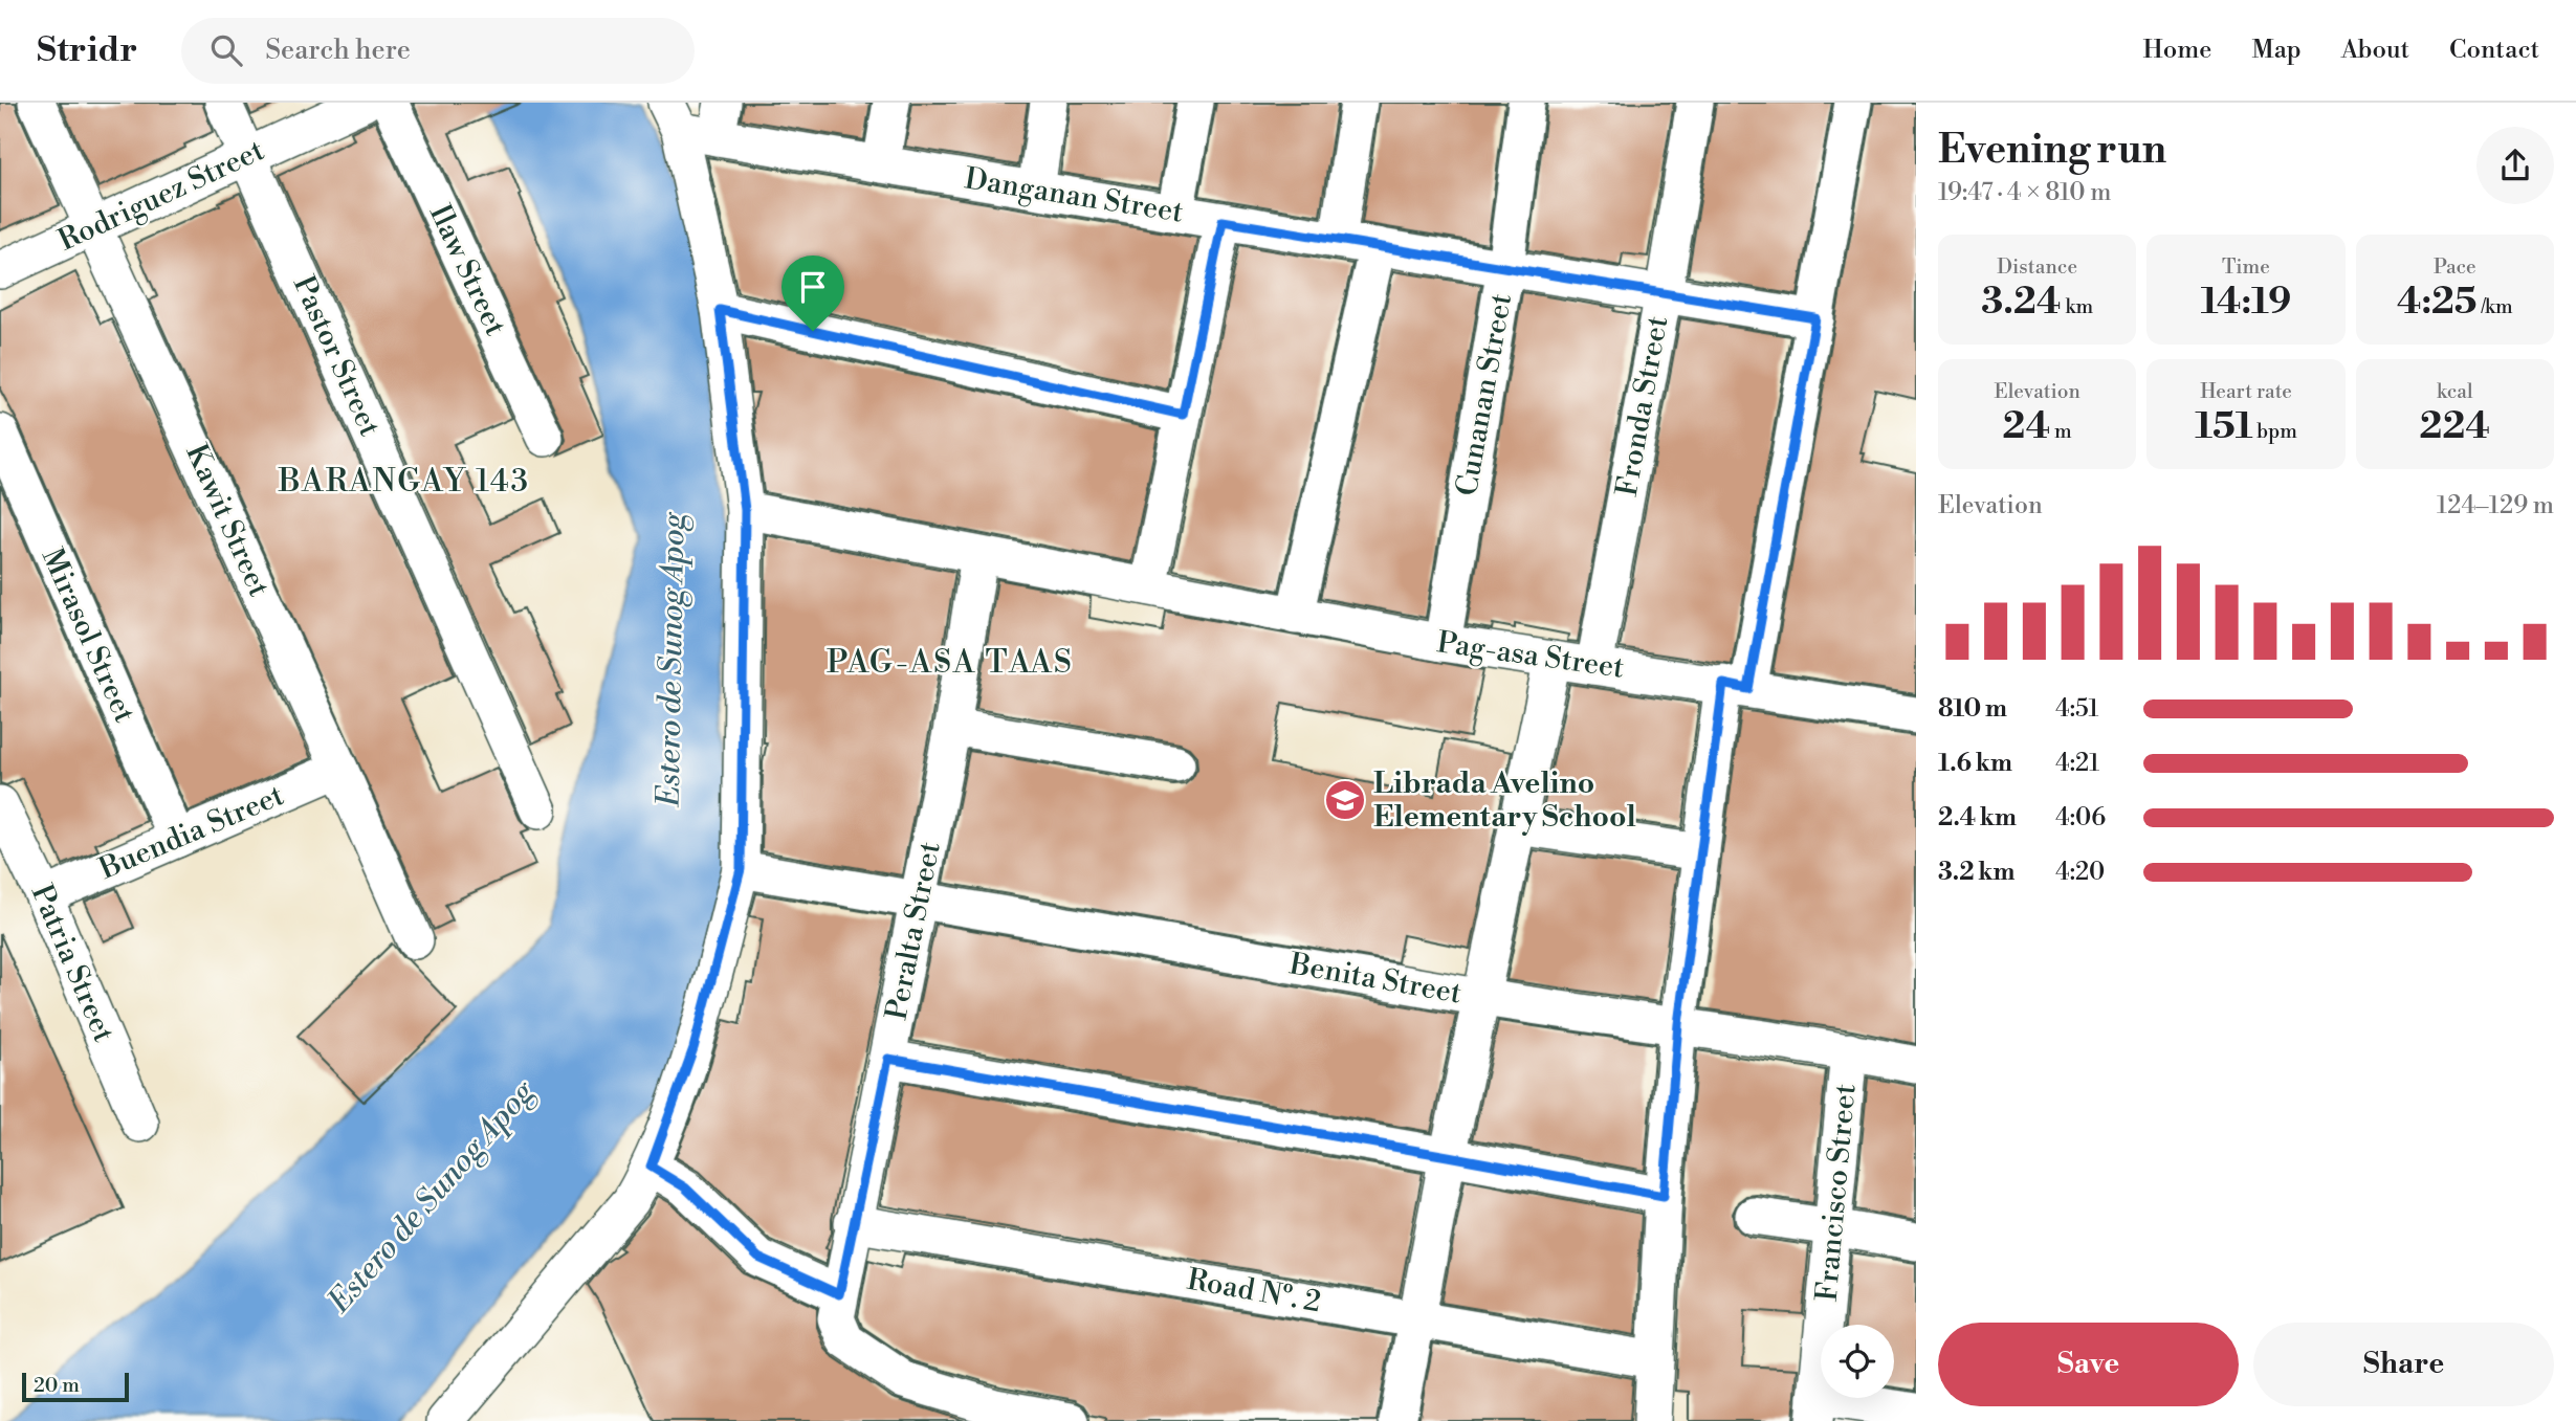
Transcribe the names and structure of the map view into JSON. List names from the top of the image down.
{
  "streets": {
    "street": [
      "Rodriguez Street",
      "Danganan Street",
      "Ilaw Street",
      "Pastor Street",
      "Cunanan Street",
      "Fronda Street",
      "Kawit Street",
      "Mirasol Street",
      "Pag-asa Street",
      "Buendia Street",
      "Peralta Street",
      "Patria Street",
      "Benita Street",
      "Francisco Street",
      "Road №. 2"
    ]
  },
  "crossings": [
    ["Rodriguez Street", "Pastor Street"],
    ["Rodriguez Street", "Kawit Street"],
    ["Danganan Street", "Cunanan Street"],
    ["Danganan Street", "Fronda Street"],
    ["Cunanan Street", "Pag-asa Street"],
    ["Fronda Street", "Pag-asa Street"],
    ["Kawit Street", "Buendia Street"],
    ["Mirasol Street", "Buendia Street"],
    ["Pag-asa Street", "Peralta Street"],
    ["Buendia Street", "Patria Street"],
    ["Peralta Street", "Benita Street"],
    ["Peralta Street", "Road №. 2"],
    ["Benita Street", "Francisco Street"]
  ],
  "districts": ["BARANGAY 143", "PAG-ASA TAAS"],
  "water": ["Estero de Sunog Apog"],
  "places": {
    "school or university": ["Librada Avelino Elementary School"]
  },
  "scale_bar": "20 m",
  "page": {
    "header": "Stridr",
    "search": "Search here",
    "nav": [
      "Home",
      "Map",
      "About",
      "Contact"
    ],
    "heading": ["Evening run", "19:47 · 4 × 810 m"],
    "stats": [
      ["Distance", "3.24 km"],
      ["Time", "14:19"],
      ["Pace", "4:25 /km"],
      ["Elevation", "24 m"],
      ["Heart rate", "151 bpm"],
      ["kcal", "224"]
    ],
    "chart": ["Elevation", "124–129 m"],
    "list": [
      {
        "name": "810 m",
        "note": "4:51"
      },
      {
        "name": "1.6 km",
        "note": "4:21"
      },
      {
        "name": "2.4 km",
        "note": "4:06"
      },
      {
        "name": "3.2 km",
        "note": "4:20"
      }
    ],
    "buttons": ["Save", "Share"],
    "scale": "20 m"
  }
}
